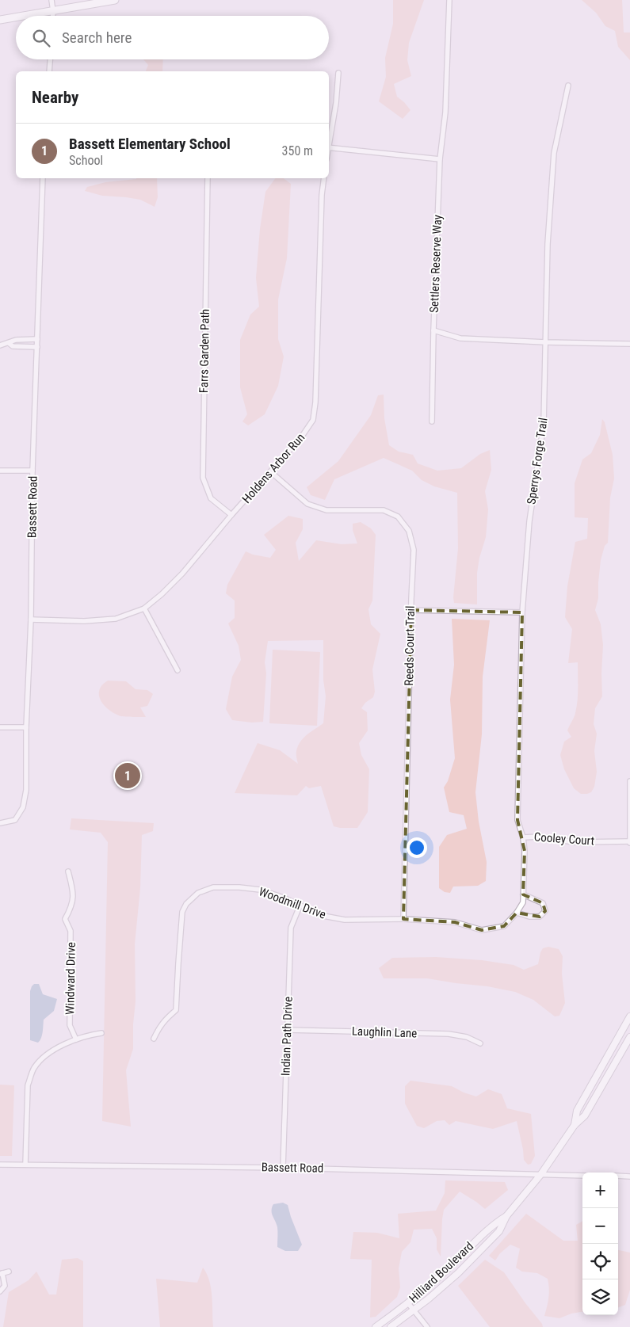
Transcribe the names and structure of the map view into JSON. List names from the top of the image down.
{
  "streets": {
    "main road": ["Hilliard Boulevard"],
    "street": [
      "Settlers Reserve Way",
      "Farrs Garden Path",
      "Sperrys Forge Trail",
      "Holdens Arbor Run",
      "Bassett Road",
      "Reeds Court Trail",
      "Cooley Court",
      "Woodmill Drive",
      "Windward Drive",
      "Laughlin Lane",
      "Indian Path Drive"
    ]
  },
  "crossings": [
    ["Settlers Reserve Way", "Sperrys Forge Trail"],
    ["Farrs Garden Path", "Holdens Arbor Run"],
    ["Sperrys Forge Trail", "Cooley Court"],
    ["Sperrys Forge Trail", "Woodmill Drive"],
    ["Holdens Arbor Run", "Bassett Road"],
    ["Holdens Arbor Run", "Reeds Court Trail"],
    ["Bassett Road", "Indian Path Drive"],
    ["Bassett Road", "Hilliard Boulevard"],
    ["Reeds Court Trail", "Woodmill Drive"],
    ["Woodmill Drive", "Indian Path Drive"],
    ["Laughlin Lane", "Indian Path Drive"]
  ],
  "page": {
    "search": "Search here",
    "heading": "Nearby",
    "list": [
      {
        "mark": "1",
        "name": "Bassett Elementary School",
        "note": "School",
        "value": "350 m"
      }
    ],
    "pins": "1",
    "map_buttons": ["+", "−"]
  }
}
